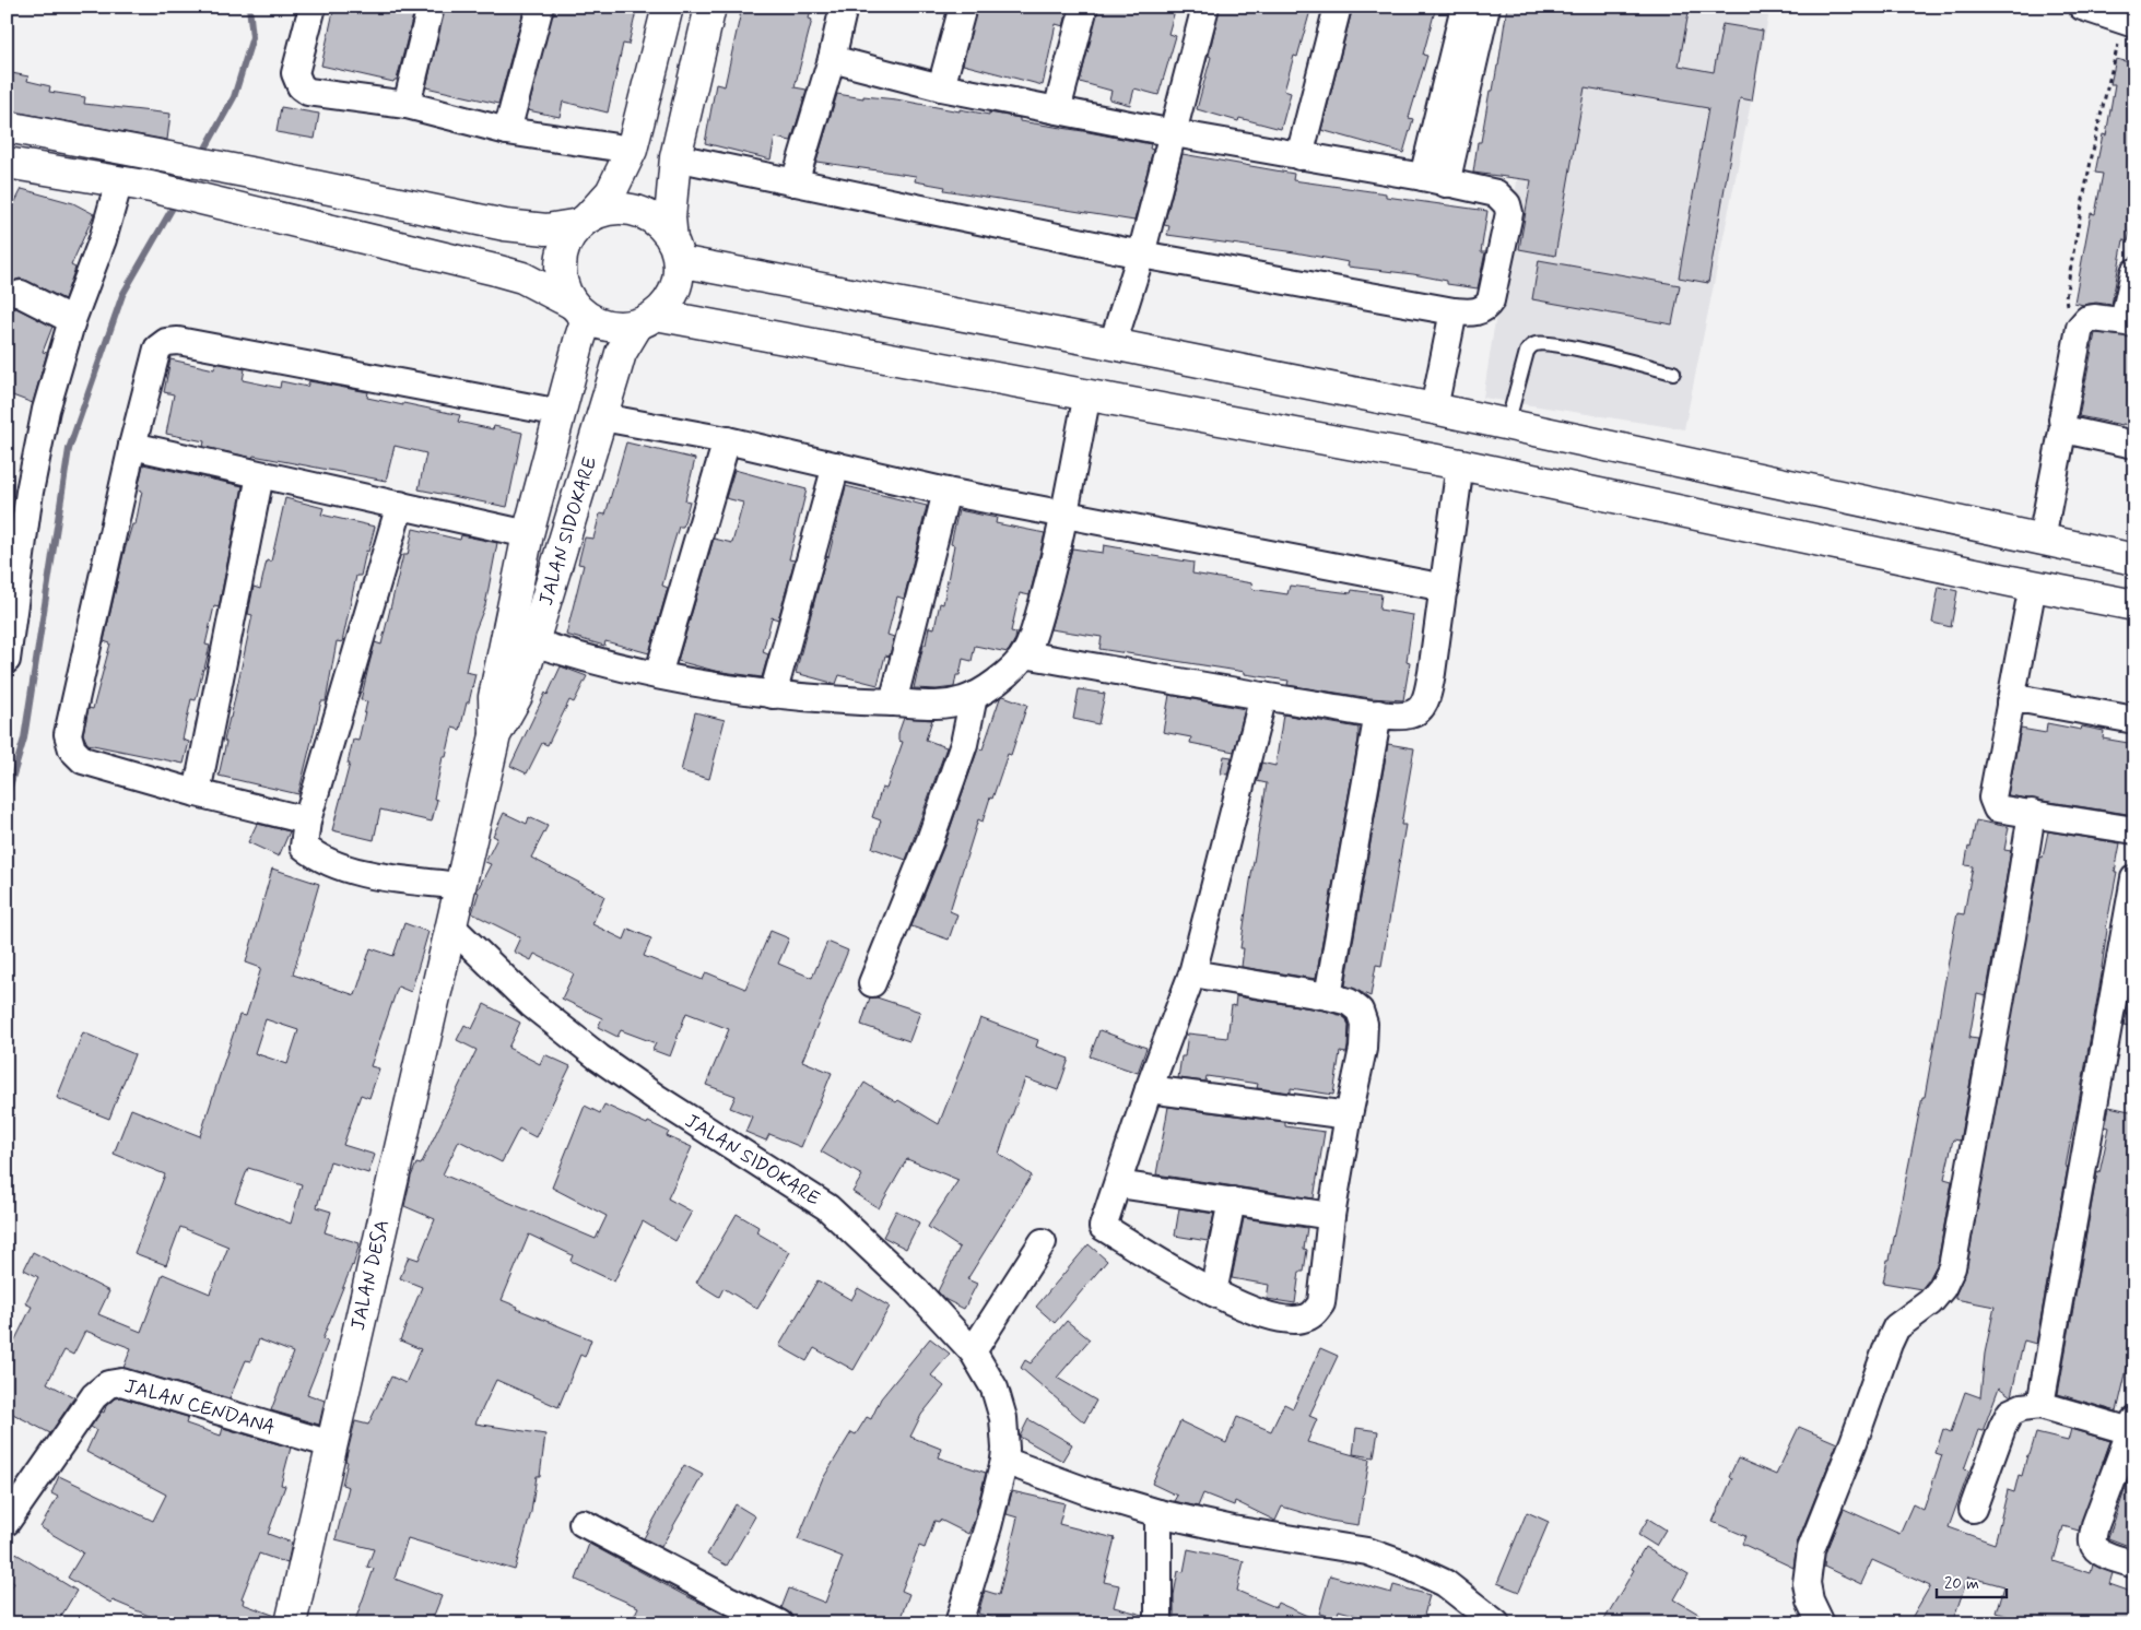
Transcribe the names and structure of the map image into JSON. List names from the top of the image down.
{
  "streets": {
    "main road": ["JALAN SIDOKARE", "JALAN DESA"],
    "street": ["JALAN CENDANA"]
  },
  "crossings": [
    ["JALAN SIDOKARE", "JALAN DESA"],
    ["JALAN DESA", "JALAN CENDANA"]
  ],
  "scale_bar": "20 m"
}
